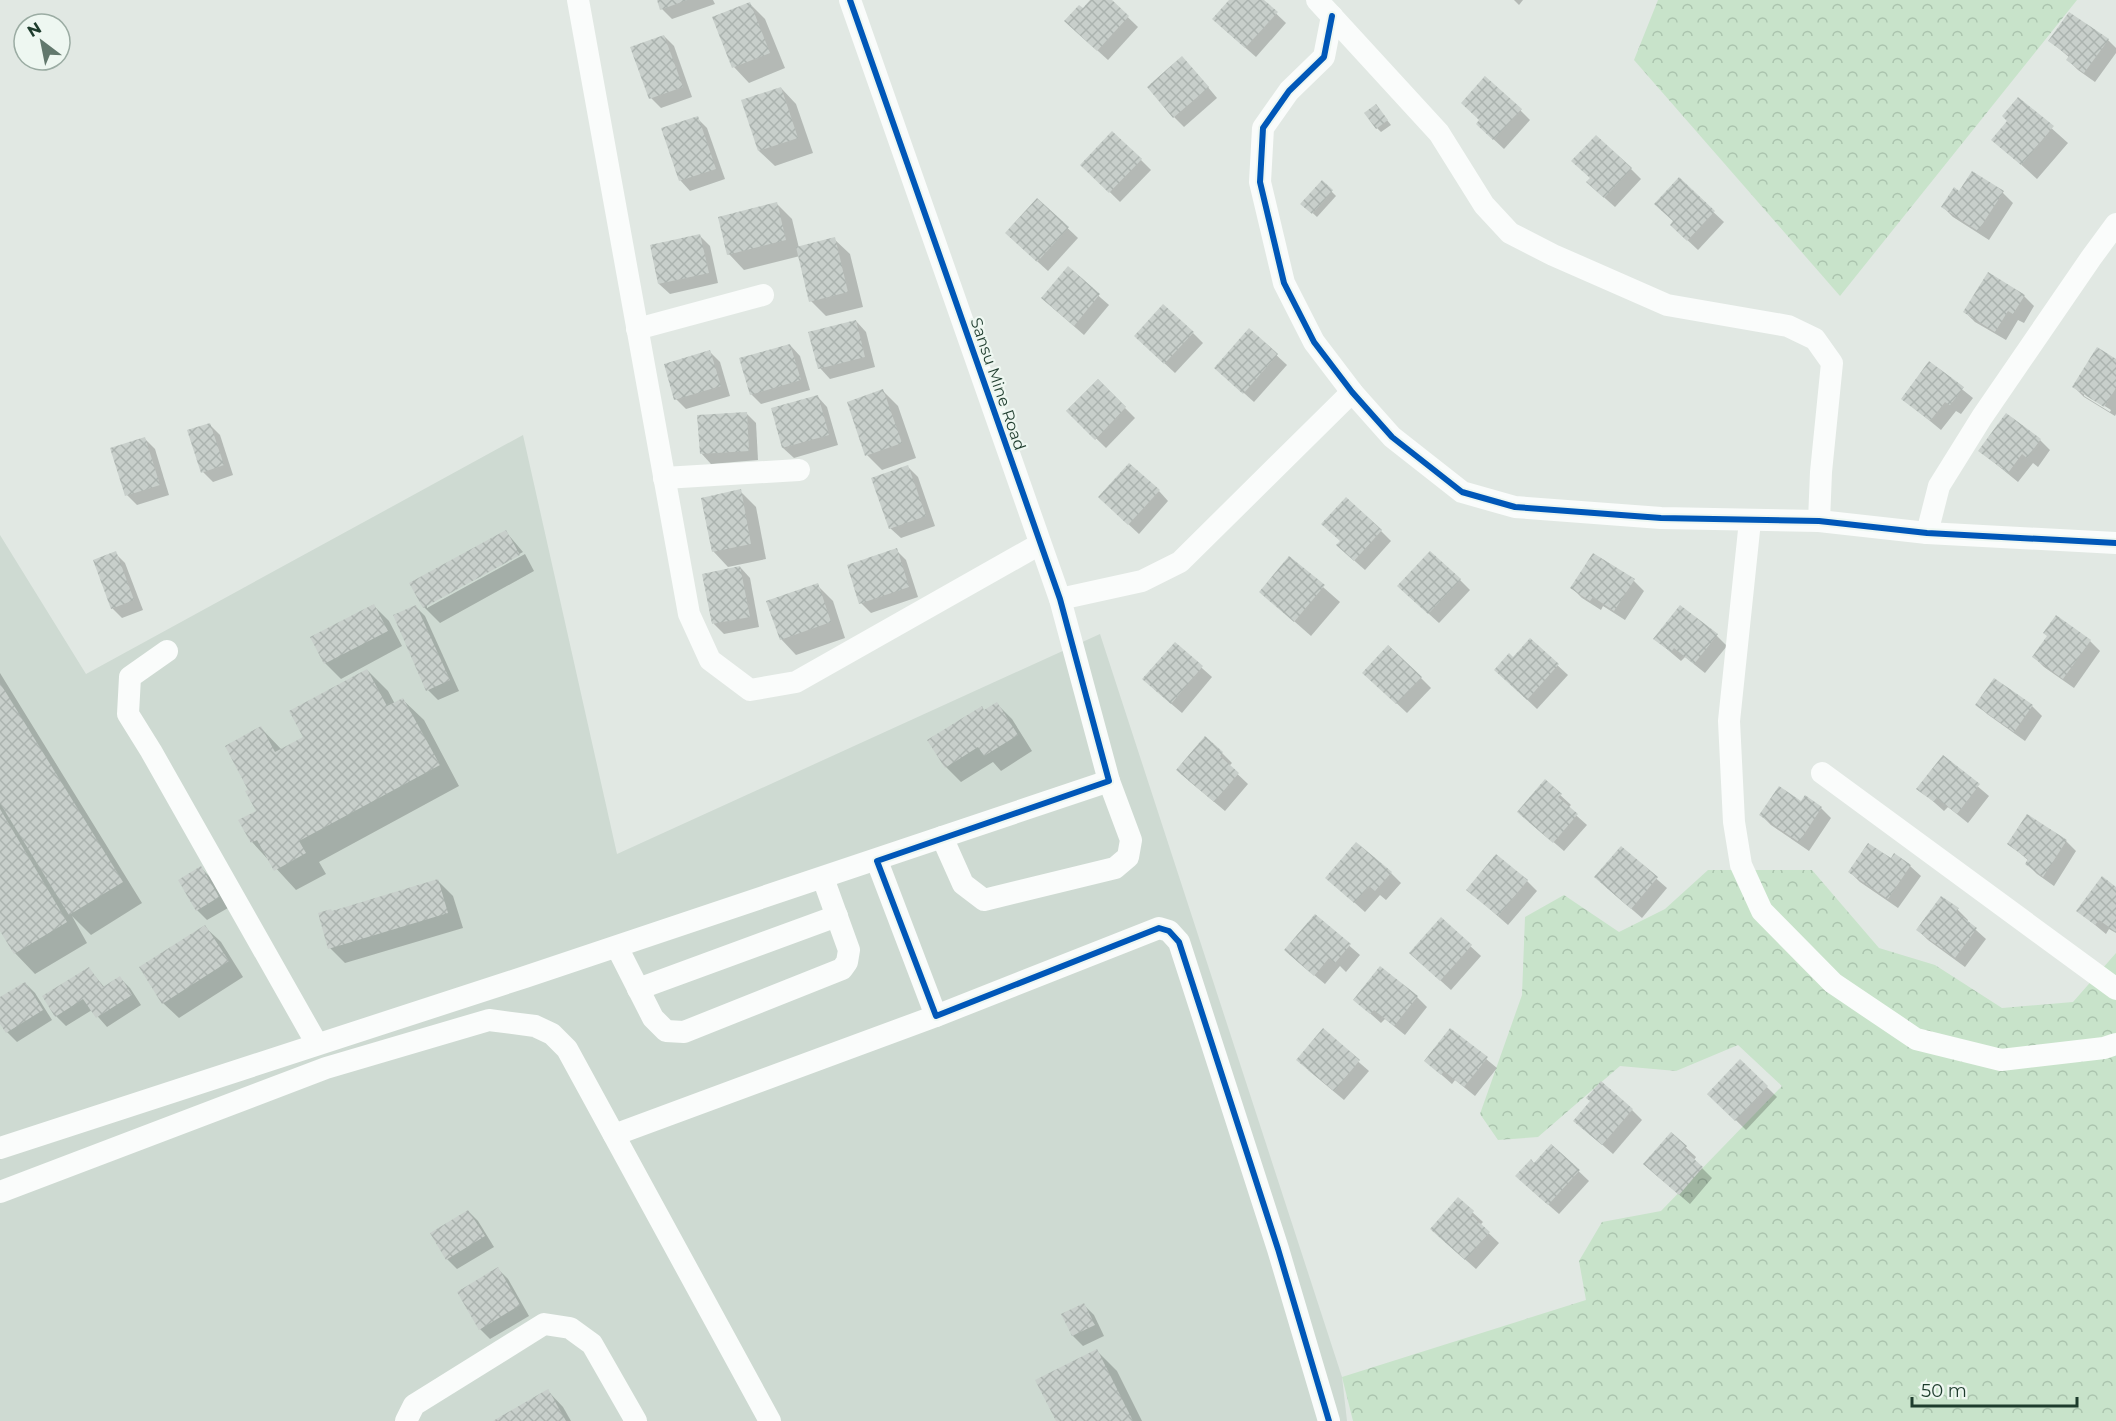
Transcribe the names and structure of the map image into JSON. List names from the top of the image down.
{
  "streets": {
    "street": ["Sansu Mine Road"]
  },
  "scale_bar": "50 m",
  "north": "top left"
}
